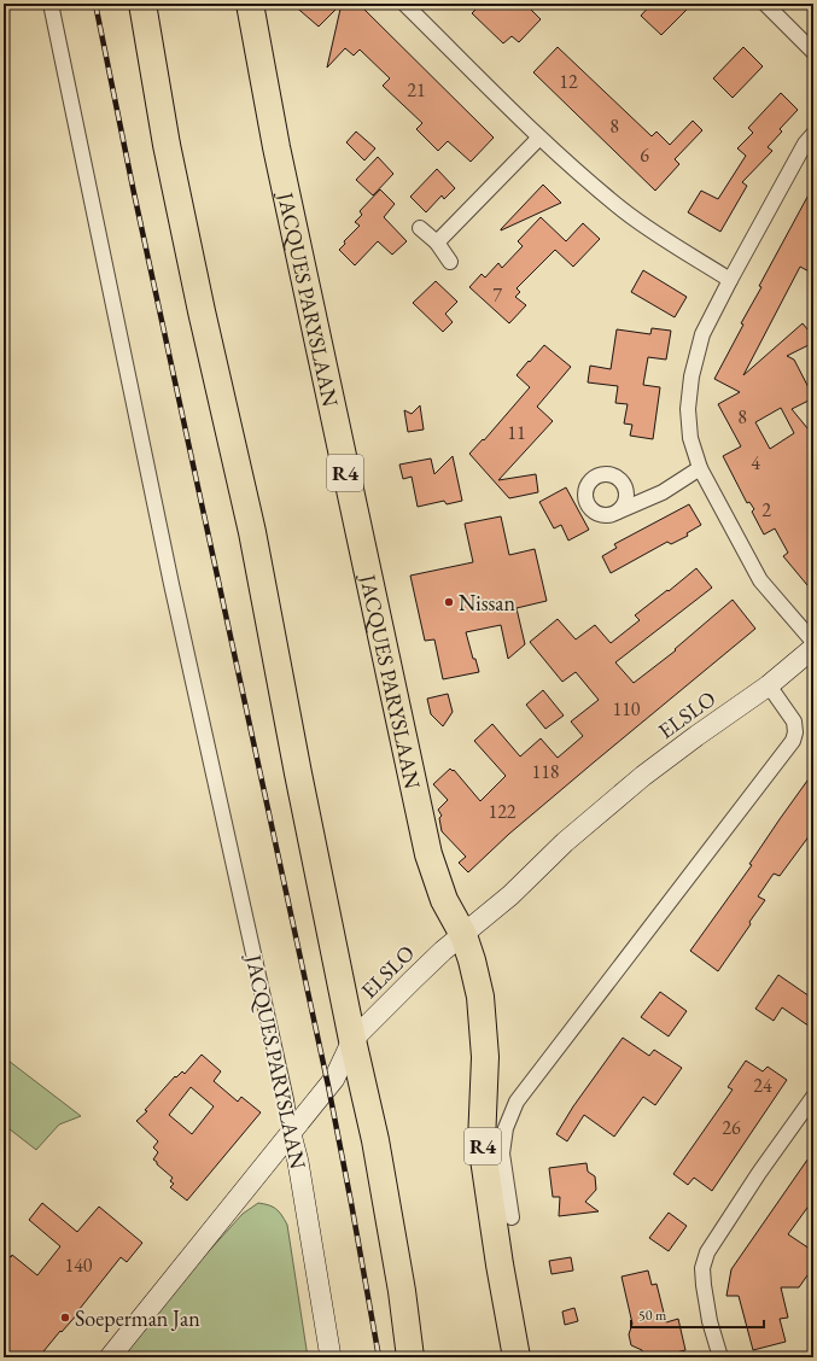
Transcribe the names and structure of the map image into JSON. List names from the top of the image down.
{
  "streets": {
    "highway": ["JACQUES PARYSLAAN", "R4"],
    "street": ["ELSLO"]
  },
  "crossings": [
    ["JACQUES PARYSLAAN", "ELSLO"]
  ],
  "places": ["Nissan", "Soeperman Jan"],
  "house_numbers": [
    "12",
    "21",
    "8",
    "6",
    "7",
    "8",
    "11",
    "4",
    "2",
    "110",
    "118",
    "122",
    "24",
    "26",
    "140"
  ],
  "scale_bar": "50 m"
}
